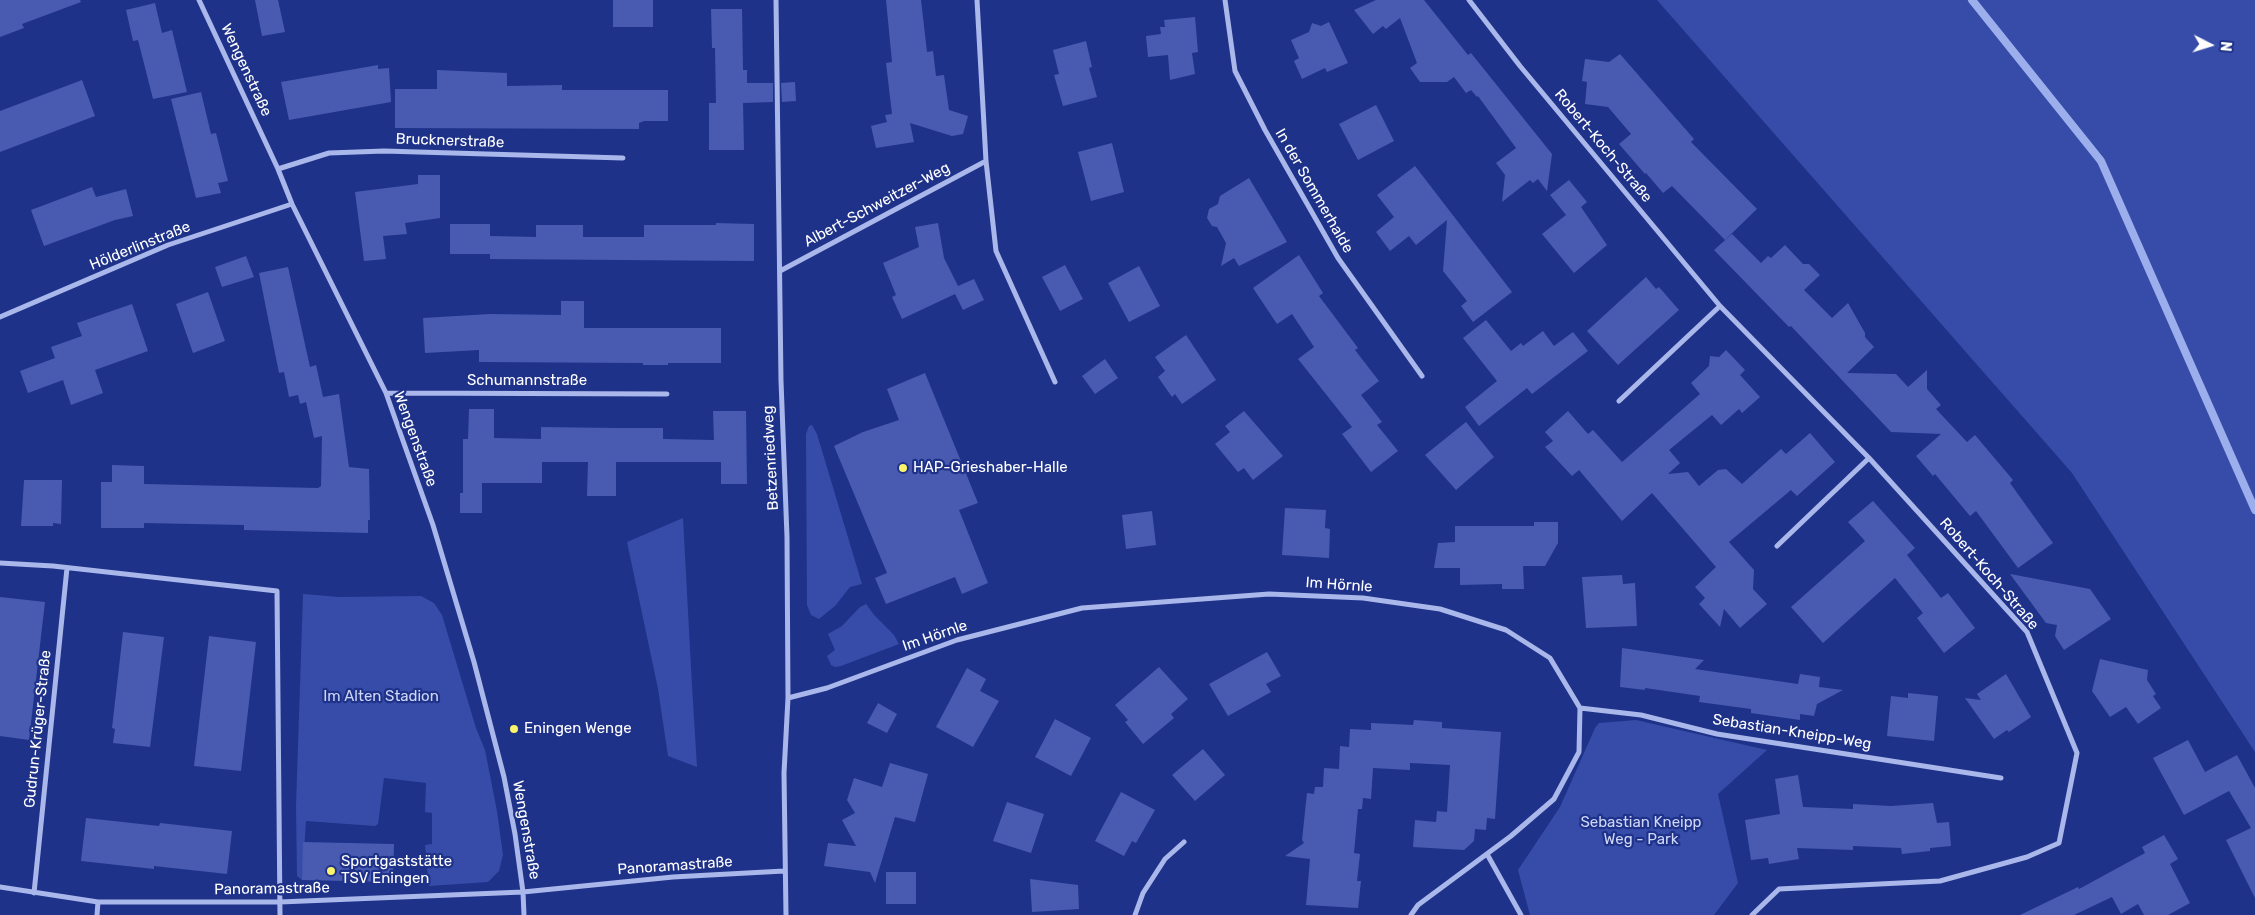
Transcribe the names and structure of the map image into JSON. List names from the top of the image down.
{
  "streets": {
    "street": [
      "Wengenstraße",
      "Brucknerstraße",
      "Robert-Koch-Straße",
      "In der Sommerhalde",
      "Albert-Schweitzer-Weg",
      "Hölderlinstraße",
      "Schumannstraße",
      "Betzenriedweg",
      "Im Hörnle",
      "Gudrun-Krüger-Straße",
      "Sebastian-Kneipp-Weg",
      "Panoramastraße"
    ]
  },
  "crossings": [
    ["Wengenstraße", "Brucknerstraße"],
    ["Wengenstraße", "Hölderlinstraße"],
    ["Wengenstraße", "Schumannstraße"],
    ["Wengenstraße", "Panoramastraße"],
    ["Albert-Schweitzer-Weg", "Betzenriedweg"],
    ["Betzenriedweg", "Im Hörnle"],
    ["Betzenriedweg", "Panoramastraße"],
    ["Im Hörnle", "Sebastian-Kneipp-Weg"],
    ["Gudrun-Krüger-Straße", "Panoramastraße"]
  ],
  "parks": ["Im Alten Stadion", "Sebastian Kneipp Weg - Park"],
  "places": ["HAP-Grieshaber-Halle", "Eningen Wenge", "Sportgaststätte TSV Eningen"],
  "north": "right"
}
